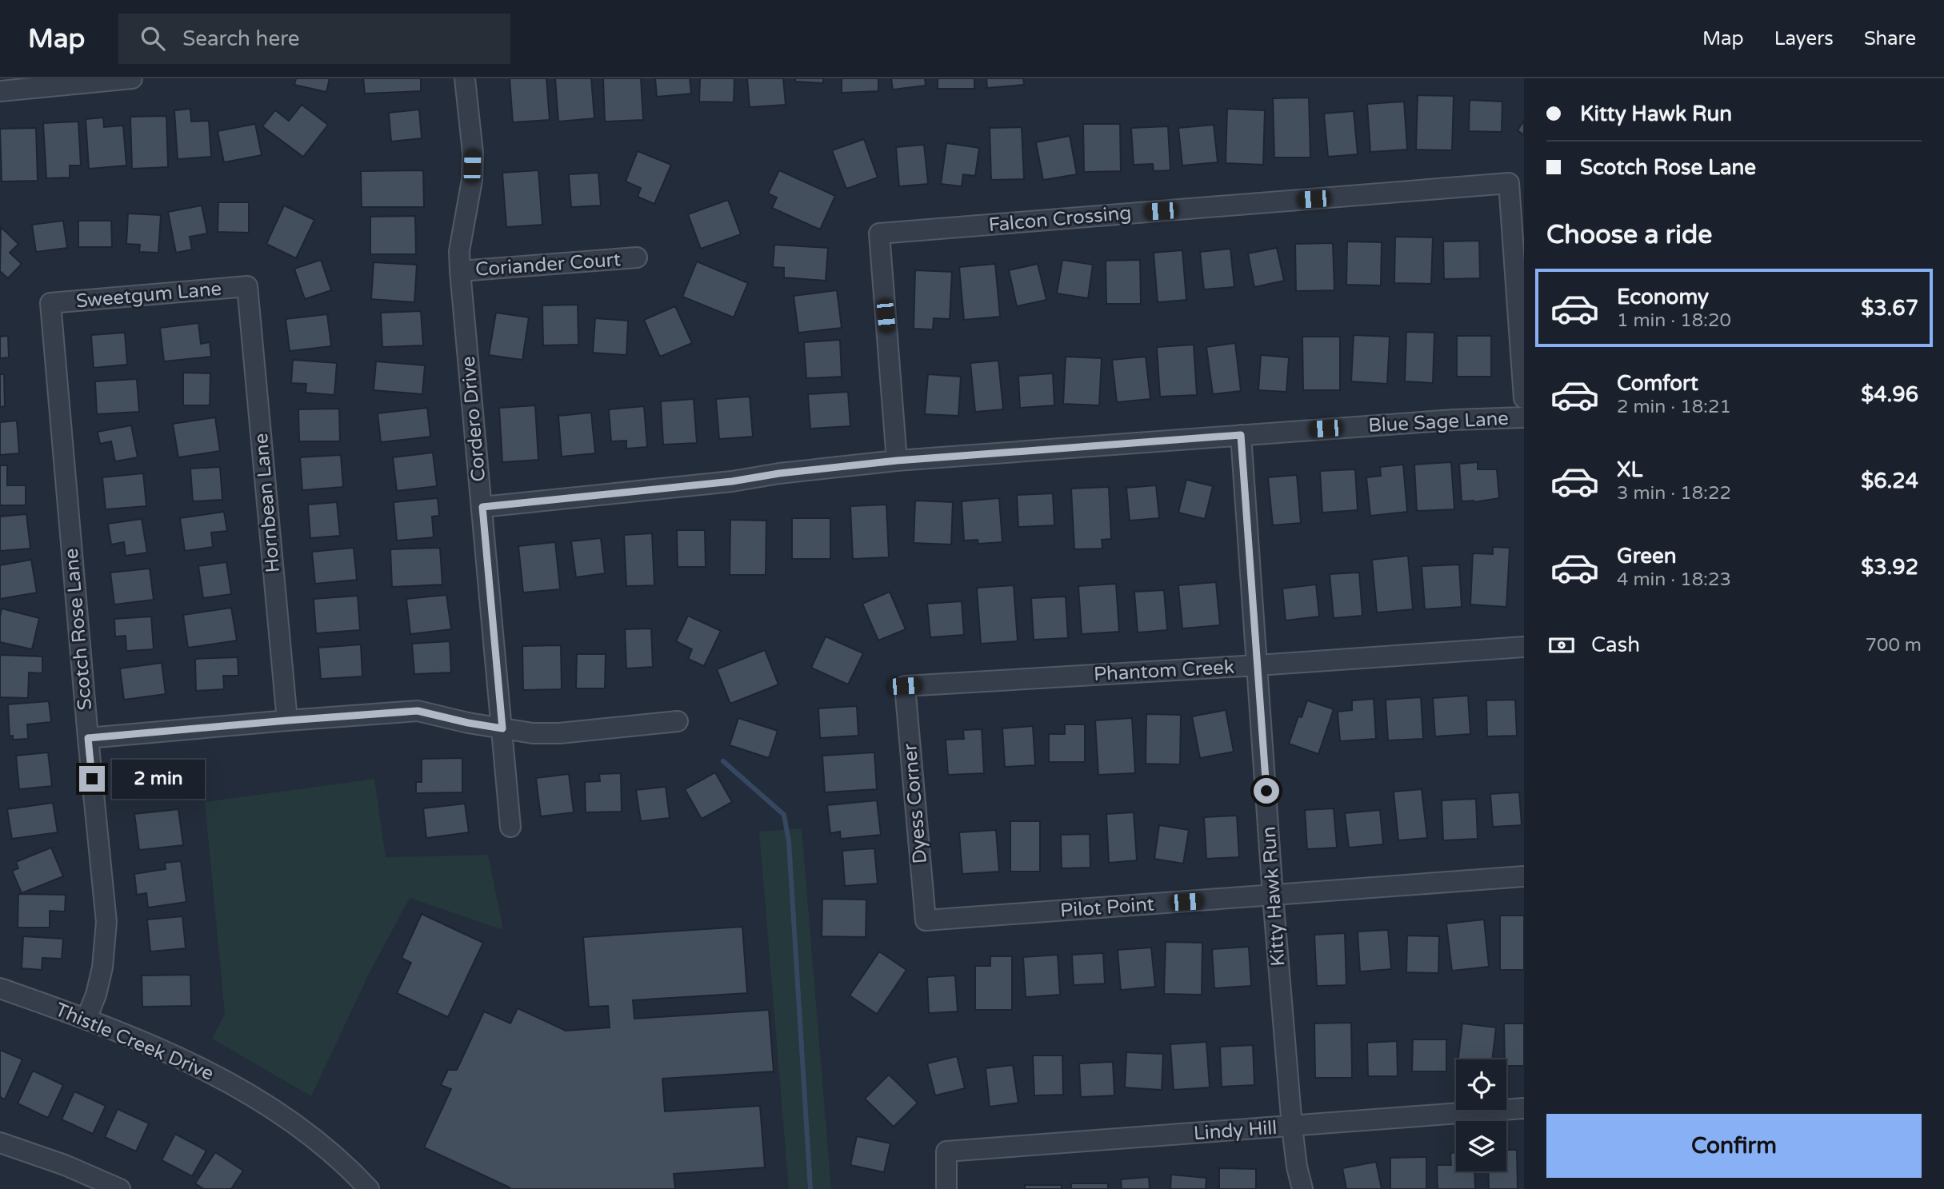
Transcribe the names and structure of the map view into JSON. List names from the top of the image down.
{
  "streets": {
    "street": [
      "Falcon Crossing",
      "Coriander Court",
      "Sweetgum Lane",
      "Cordero Drive",
      "Blue Sage Lane",
      "Hornbean Lane",
      "Scotch Rose Lane",
      "Phantom Creek",
      "Dyess Corner",
      "Kitty Hawk Run",
      "Pilot Point",
      "Thistle Creek Drive",
      "Lindy Hill"
    ]
  },
  "crossings": [
    ["Falcon Crossing", "Blue Sage Lane"],
    ["Coriander Court", "Cordero Drive"],
    ["Sweetgum Lane", "Hornbean Lane"],
    ["Sweetgum Lane", "Scotch Rose Lane"],
    ["Cordero Drive", "Blue Sage Lane"],
    ["Blue Sage Lane", "Kitty Hawk Run"],
    ["Scotch Rose Lane", "Thistle Creek Drive"],
    ["Phantom Creek", "Dyess Corner"],
    ["Phantom Creek", "Kitty Hawk Run"],
    ["Dyess Corner", "Pilot Point"],
    ["Kitty Hawk Run", "Pilot Point"],
    ["Kitty Hawk Run", "Lindy Hill"]
  ],
  "page": {
    "header": "Map",
    "search": "Search here",
    "nav": ["Map", "Layers", "Share"],
    "banner": ["Kitty Hawk Run", "Scotch Rose Lane"],
    "heading": "Choose a ride",
    "list": [
      {
        "name": "Economy",
        "note": "1 min · 18:20",
        "value": "$3.67"
      },
      {
        "name": "Comfort",
        "note": "2 min · 18:21",
        "value": "$4.96"
      },
      {
        "name": "XL",
        "note": "3 min · 18:22",
        "value": "$6.24"
      },
      {
        "name": "Green",
        "note": "4 min · 18:23",
        "value": "$3.92"
      }
    ],
    "pay": ["Cash", "700 m"],
    "bubble": "2 min",
    "buttons": "Confirm"
  }
}
